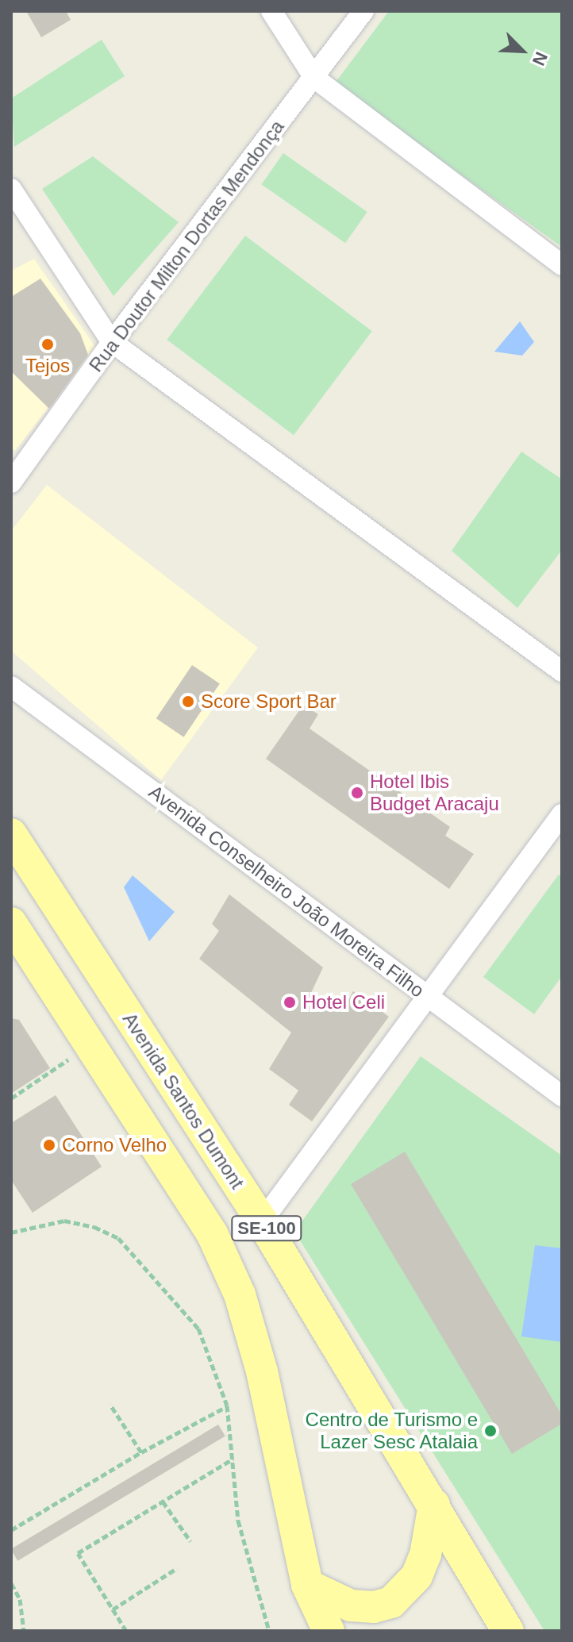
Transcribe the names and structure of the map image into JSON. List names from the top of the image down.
{
  "streets": {
    "main road": ["Avenida Santos Dumont", "SE-100"],
    "street": ["Rua Doutor Milton Dortas Mendonça", "Avenida Conselheiro João Moreira Filho"]
  },
  "places": [
    "Tejos",
    "Score Sport Bar",
    "Hotel Ibis Budget Aracaju",
    "Hotel Celi",
    "Corno Velho",
    "Centro de Turismo e Lazer Sesc Atalaia"
  ],
  "north": "bottom right"
}
